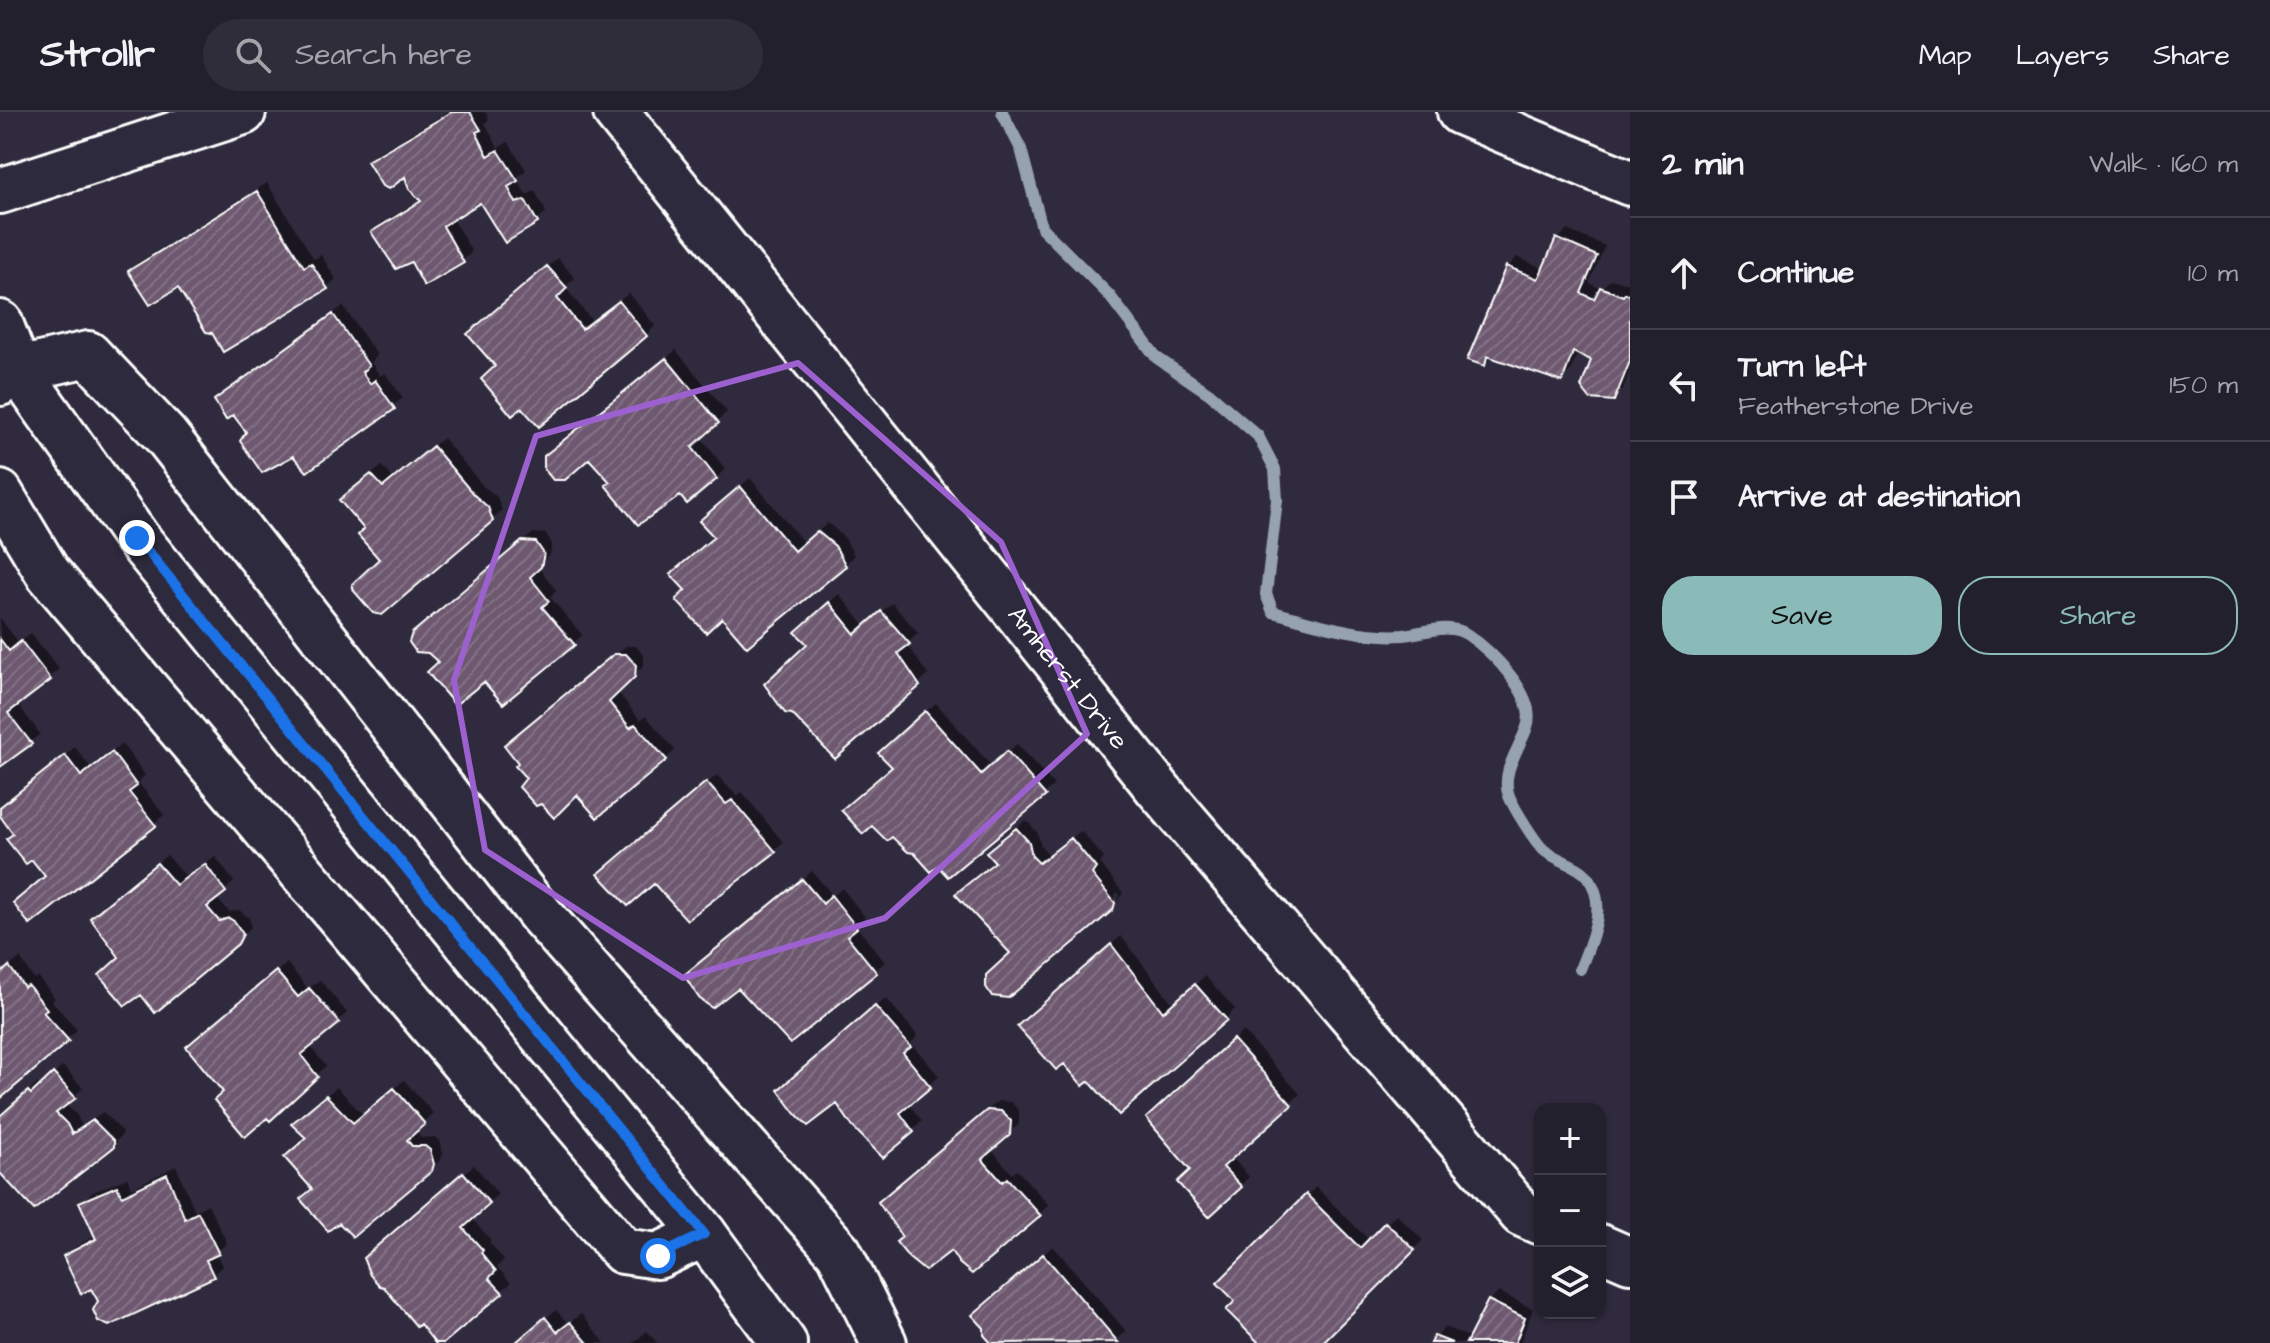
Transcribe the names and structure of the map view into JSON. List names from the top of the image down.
{
  "streets": {
    "street": ["Amherst Drive"]
  },
  "page": {
    "header": "Strollr",
    "search": "Search here",
    "nav": ["Map", "Layers", "Share"],
    "heading": ["2 min", "Walk · 160 m"],
    "list": [
      ["Continue", "10 m"],
      ["Turn left", "Featherstone Drive", "150 m"],
      "Arrive at destination"
    ],
    "buttons": ["Save", "Share"],
    "map_buttons": ["+", "−"]
  }
}
